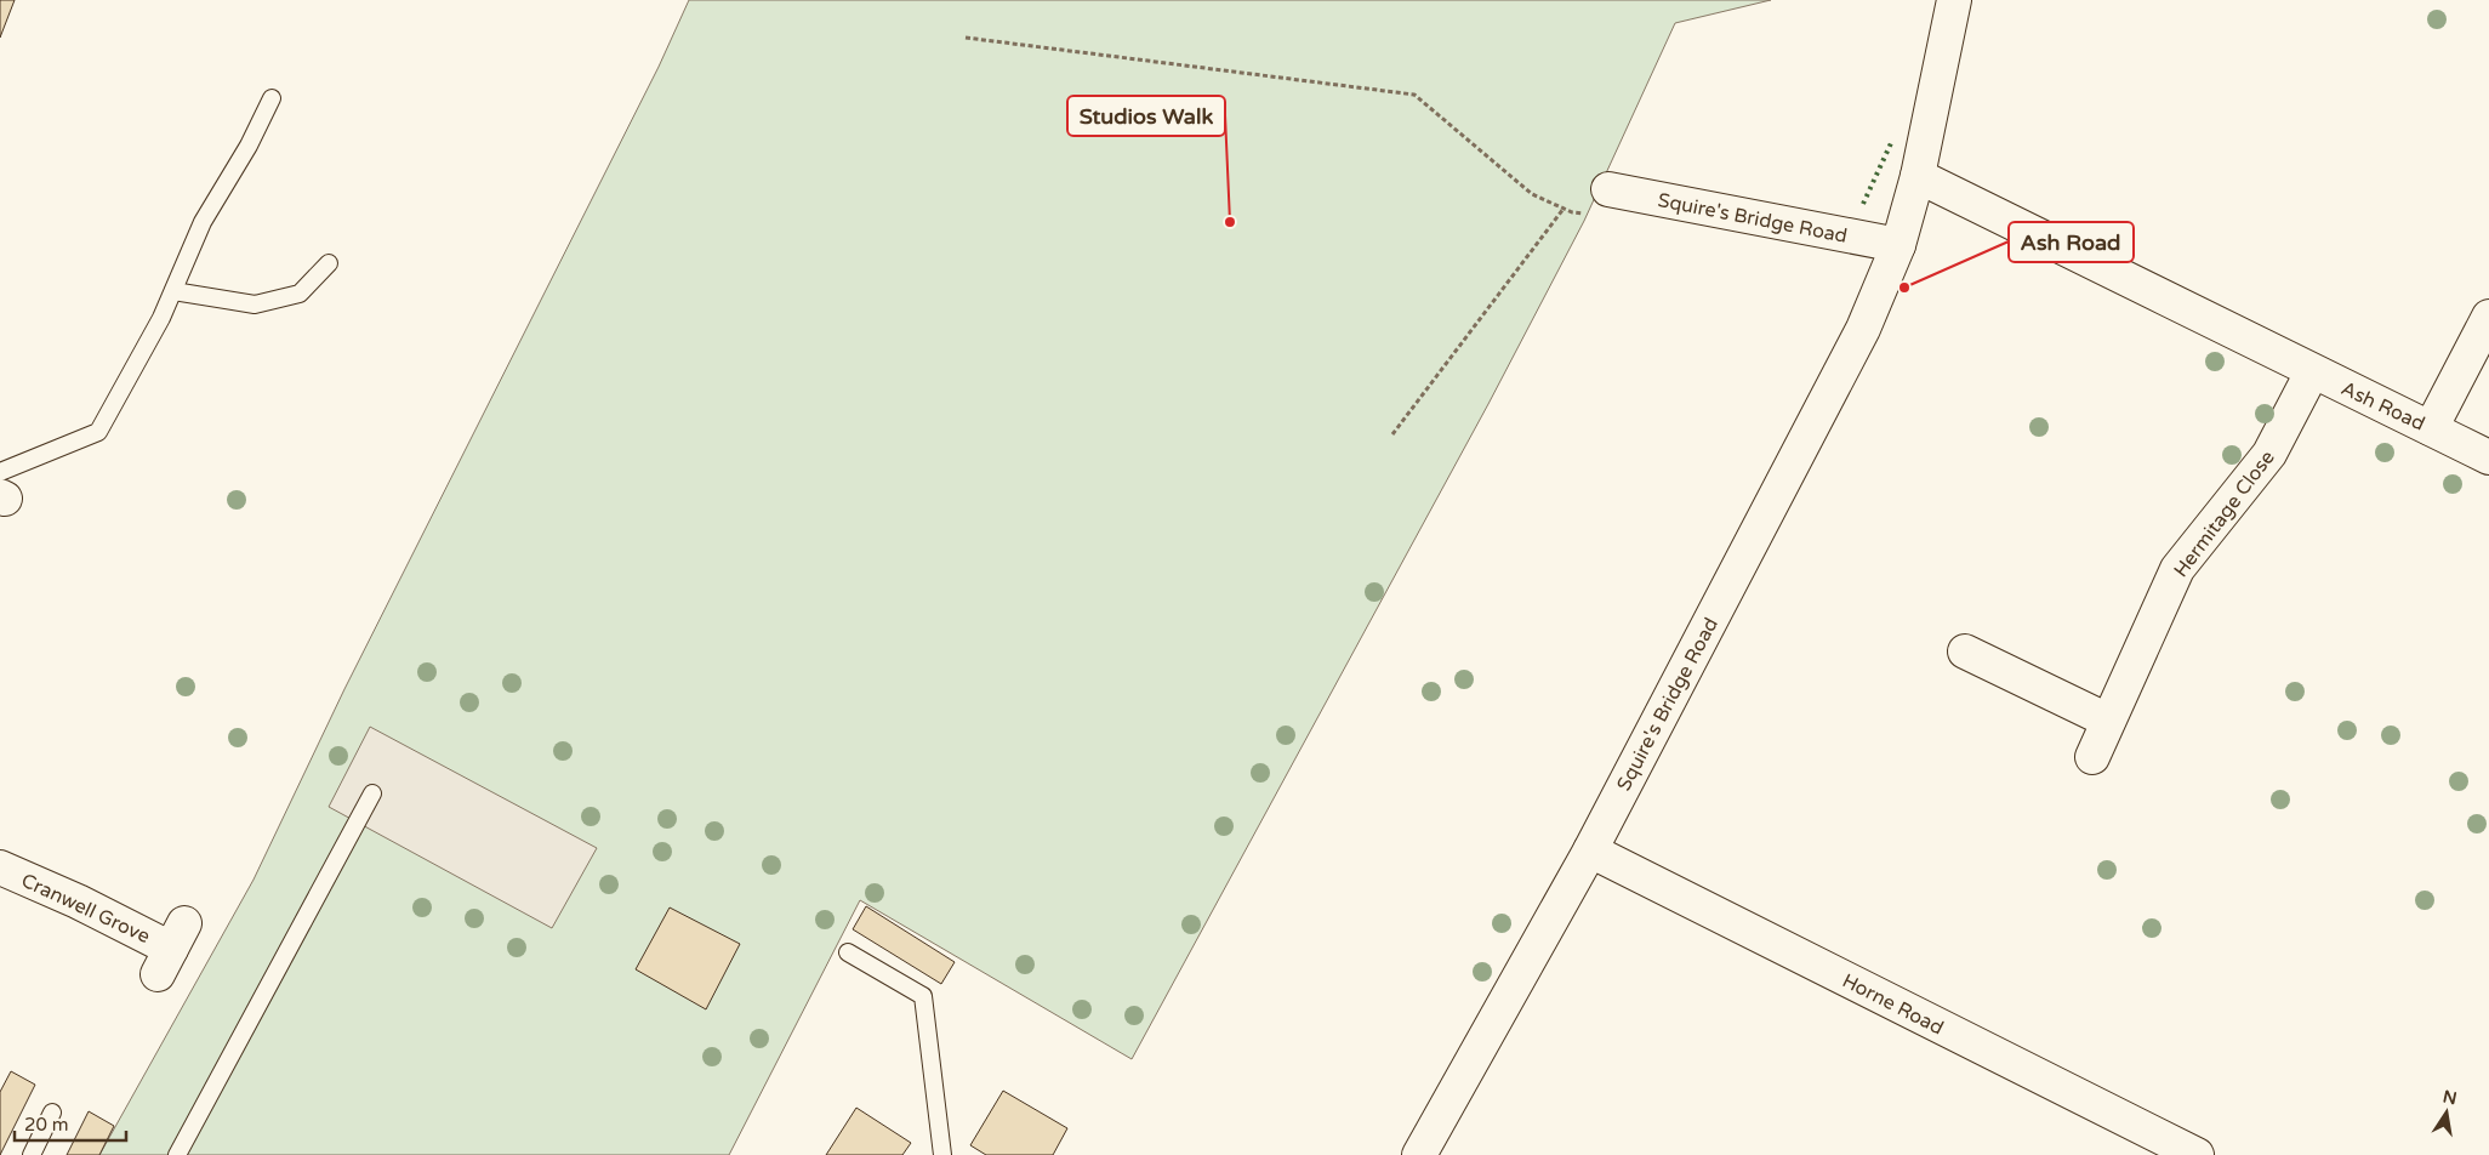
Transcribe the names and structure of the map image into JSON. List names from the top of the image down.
{
  "streets": {
    "street": [
      "Squire's Bridge Road",
      "Ash Road",
      "Hermitage Close",
      "Cranwell Grove",
      "Horne Road"
    ]
  },
  "crossings": [
    ["Squire's Bridge Road", "Ash Road"],
    ["Squire's Bridge Road", "Horne Road"],
    ["Ash Road", "Hermitage Close"]
  ],
  "places": ["Studios Walk", "Ash Road"],
  "scale_bar": "20 m",
  "north": "top"
}
